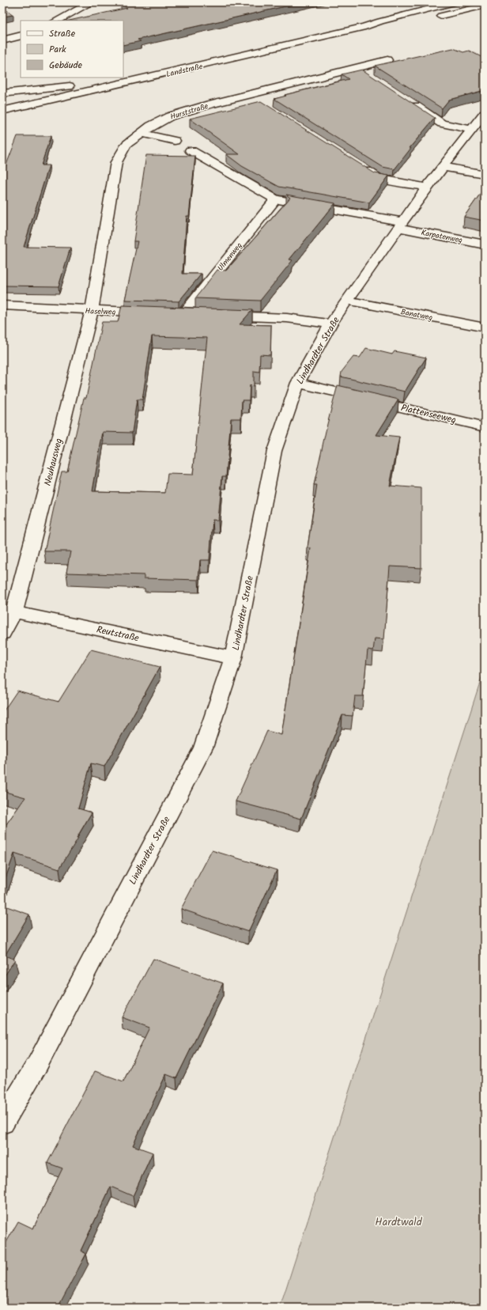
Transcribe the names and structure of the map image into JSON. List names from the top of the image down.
{
  "streets": {
    "street": [
      "Landstraße",
      "Hurststraße",
      "Karpatenweg",
      "Ulmenweg",
      "Haselweg",
      "Banatweg",
      "Lindhardter Straße",
      "Plattenseeweg",
      "Neuhausweg",
      "Reutstraße"
    ]
  },
  "crossings": [
    ["Hurststraße", "Haselweg"],
    ["Hurststraße", "Neuhausweg"],
    ["Karpatenweg", "Lindhardter Straße"],
    ["Ulmenweg", "Haselweg"],
    ["Haselweg", "Lindhardter Straße"],
    ["Haselweg", "Neuhausweg"],
    ["Banatweg", "Lindhardter Straße"],
    ["Lindhardter Straße", "Plattenseeweg"],
    ["Lindhardter Straße", "Reutstraße"],
    ["Neuhausweg", "Reutstraße"]
  ],
  "parks": ["Hardtwald"],
  "legend": ["Straße", "Park", "Gebäude"]
}
